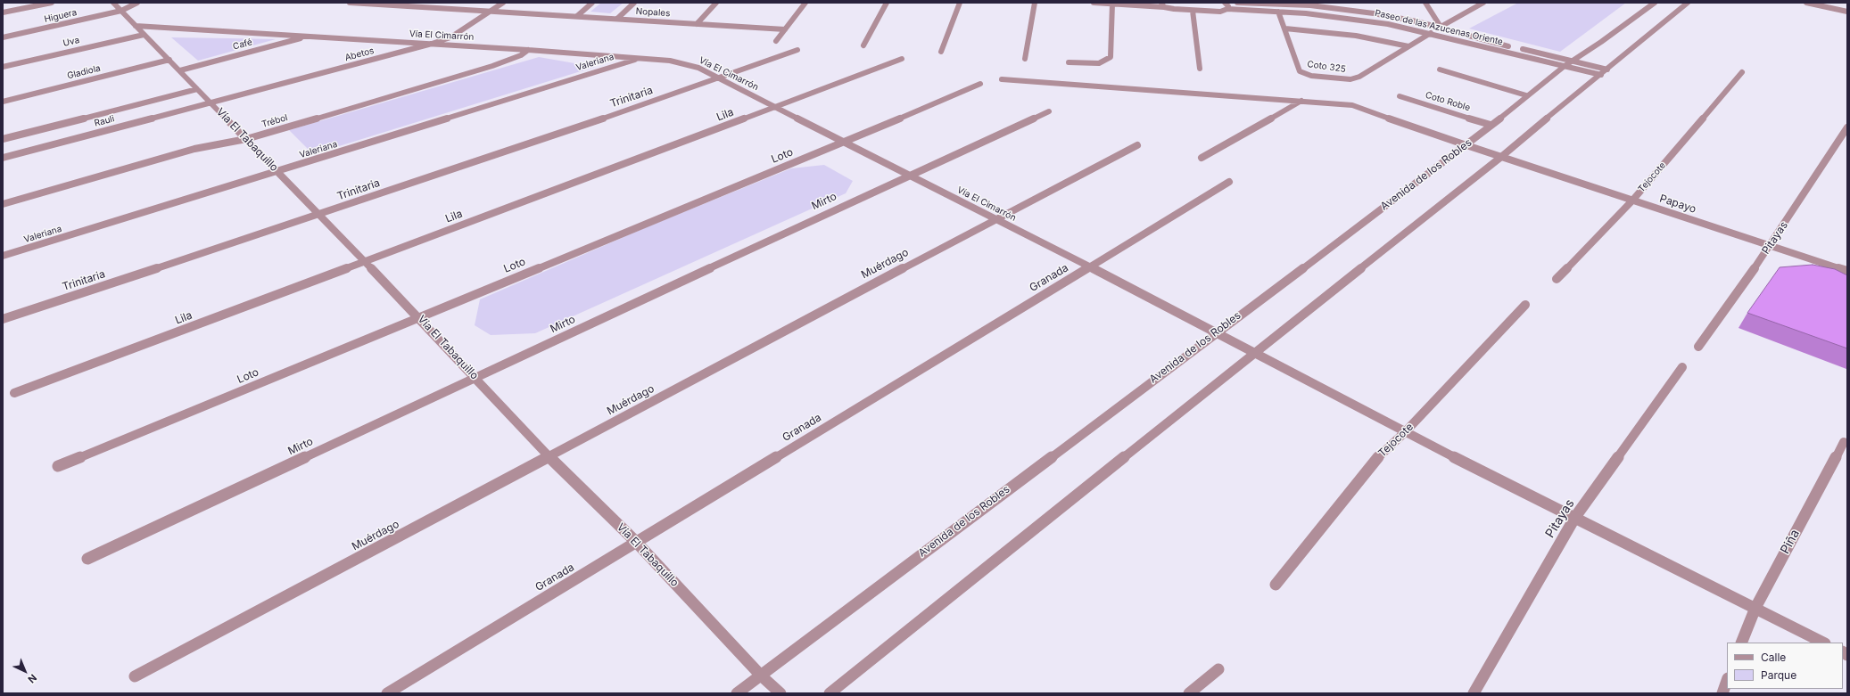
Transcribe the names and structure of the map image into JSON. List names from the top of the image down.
{
  "streets": {
    "street": [
      "Nopales",
      "Higuera",
      "Paseo de las Azucenas Oriente",
      "Vía El Cimarrón",
      "Uva",
      "Café",
      "Abetos",
      "Valeriana",
      "Coto 325",
      "Gladiola",
      "Trinitaria",
      "Coto Roble",
      "Lila",
      "Rauli",
      "Trébol",
      "Vía El Tabaquillo",
      "Loto",
      "Avenida de los Robles",
      "Tejocote",
      "Mirto",
      "Papayo",
      "Pitayas",
      "Muérdago",
      "Granada",
      "Piña"
    ]
  },
  "crossings": [
    ["Nopales", "Abetos"],
    ["Higuera", "Vía El Tabaquillo"],
    ["Paseo de las Azucenas Oriente", "Coto 325"],
    ["Paseo de las Azucenas Oriente", "Avenida de los Robles"],
    ["Vía El Cimarrón", "Café"],
    ["Vía El Cimarrón", "Abetos"],
    ["Vía El Cimarrón", "Valeriana"],
    ["Vía El Cimarrón", "Trinitaria"],
    ["Vía El Cimarrón", "Lila"],
    ["Vía El Cimarrón", "Trébol"],
    ["Vía El Cimarrón", "Vía El Tabaquillo"],
    ["Vía El Cimarrón", "Loto"],
    ["Vía El Cimarrón", "Avenida de los Robles"],
    ["Vía El Cimarrón", "Tejocote"],
    ["Vía El Cimarrón", "Mirto"],
    ["Vía El Cimarrón", "Pitayas"],
    ["Vía El Cimarrón", "Muérdago"],
    ["Vía El Cimarrón", "Granada"],
    ["Vía El Cimarrón", "Piña"],
    ["Uva", "Vía El Tabaquillo"],
    ["Café", "Vía El Tabaquillo"],
    ["Abetos", "Rauli"],
    ["Abetos", "Vía El Tabaquillo"],
    ["Valeriana", "Vía El Tabaquillo"],
    ["Gladiola", "Vía El Tabaquillo"],
    ["Trinitaria", "Vía El Tabaquillo"],
    ["Coto Roble", "Avenida de los Robles"],
    ["Lila", "Vía El Tabaquillo"],
    ["Rauli", "Vía El Tabaquillo"],
    ["Trébol", "Vía El Tabaquillo"],
    ["Vía El Tabaquillo", "Loto"],
    ["Vía El Tabaquillo", "Avenida de los Robles"],
    ["Vía El Tabaquillo", "Mirto"],
    ["Vía El Tabaquillo", "Muérdago"],
    ["Vía El Tabaquillo", "Granada"],
    ["Avenida de los Robles", "Papayo"],
    ["Tejocote", "Papayo"],
    ["Papayo", "Pitayas"]
  ],
  "legend": ["Calle", "Parque"],
  "north": "bottom right"
}
